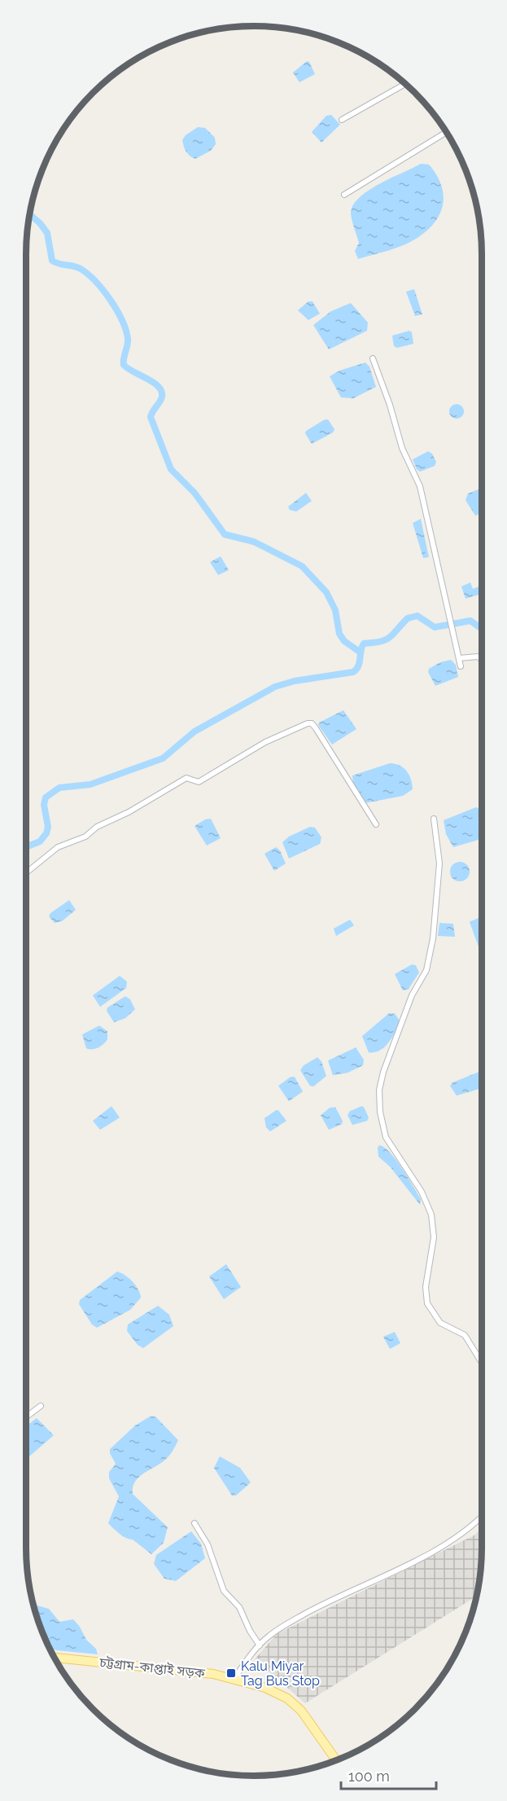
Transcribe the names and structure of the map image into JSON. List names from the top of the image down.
{
  "streets": {
    "main road": ["চট্টগ্রাম-কাপ্তাই সড়ক"]
  },
  "places": {
    "transit": ["Kalu Miyar Tag Bus Stop"]
  },
  "scale_bar": "100 m"
}
